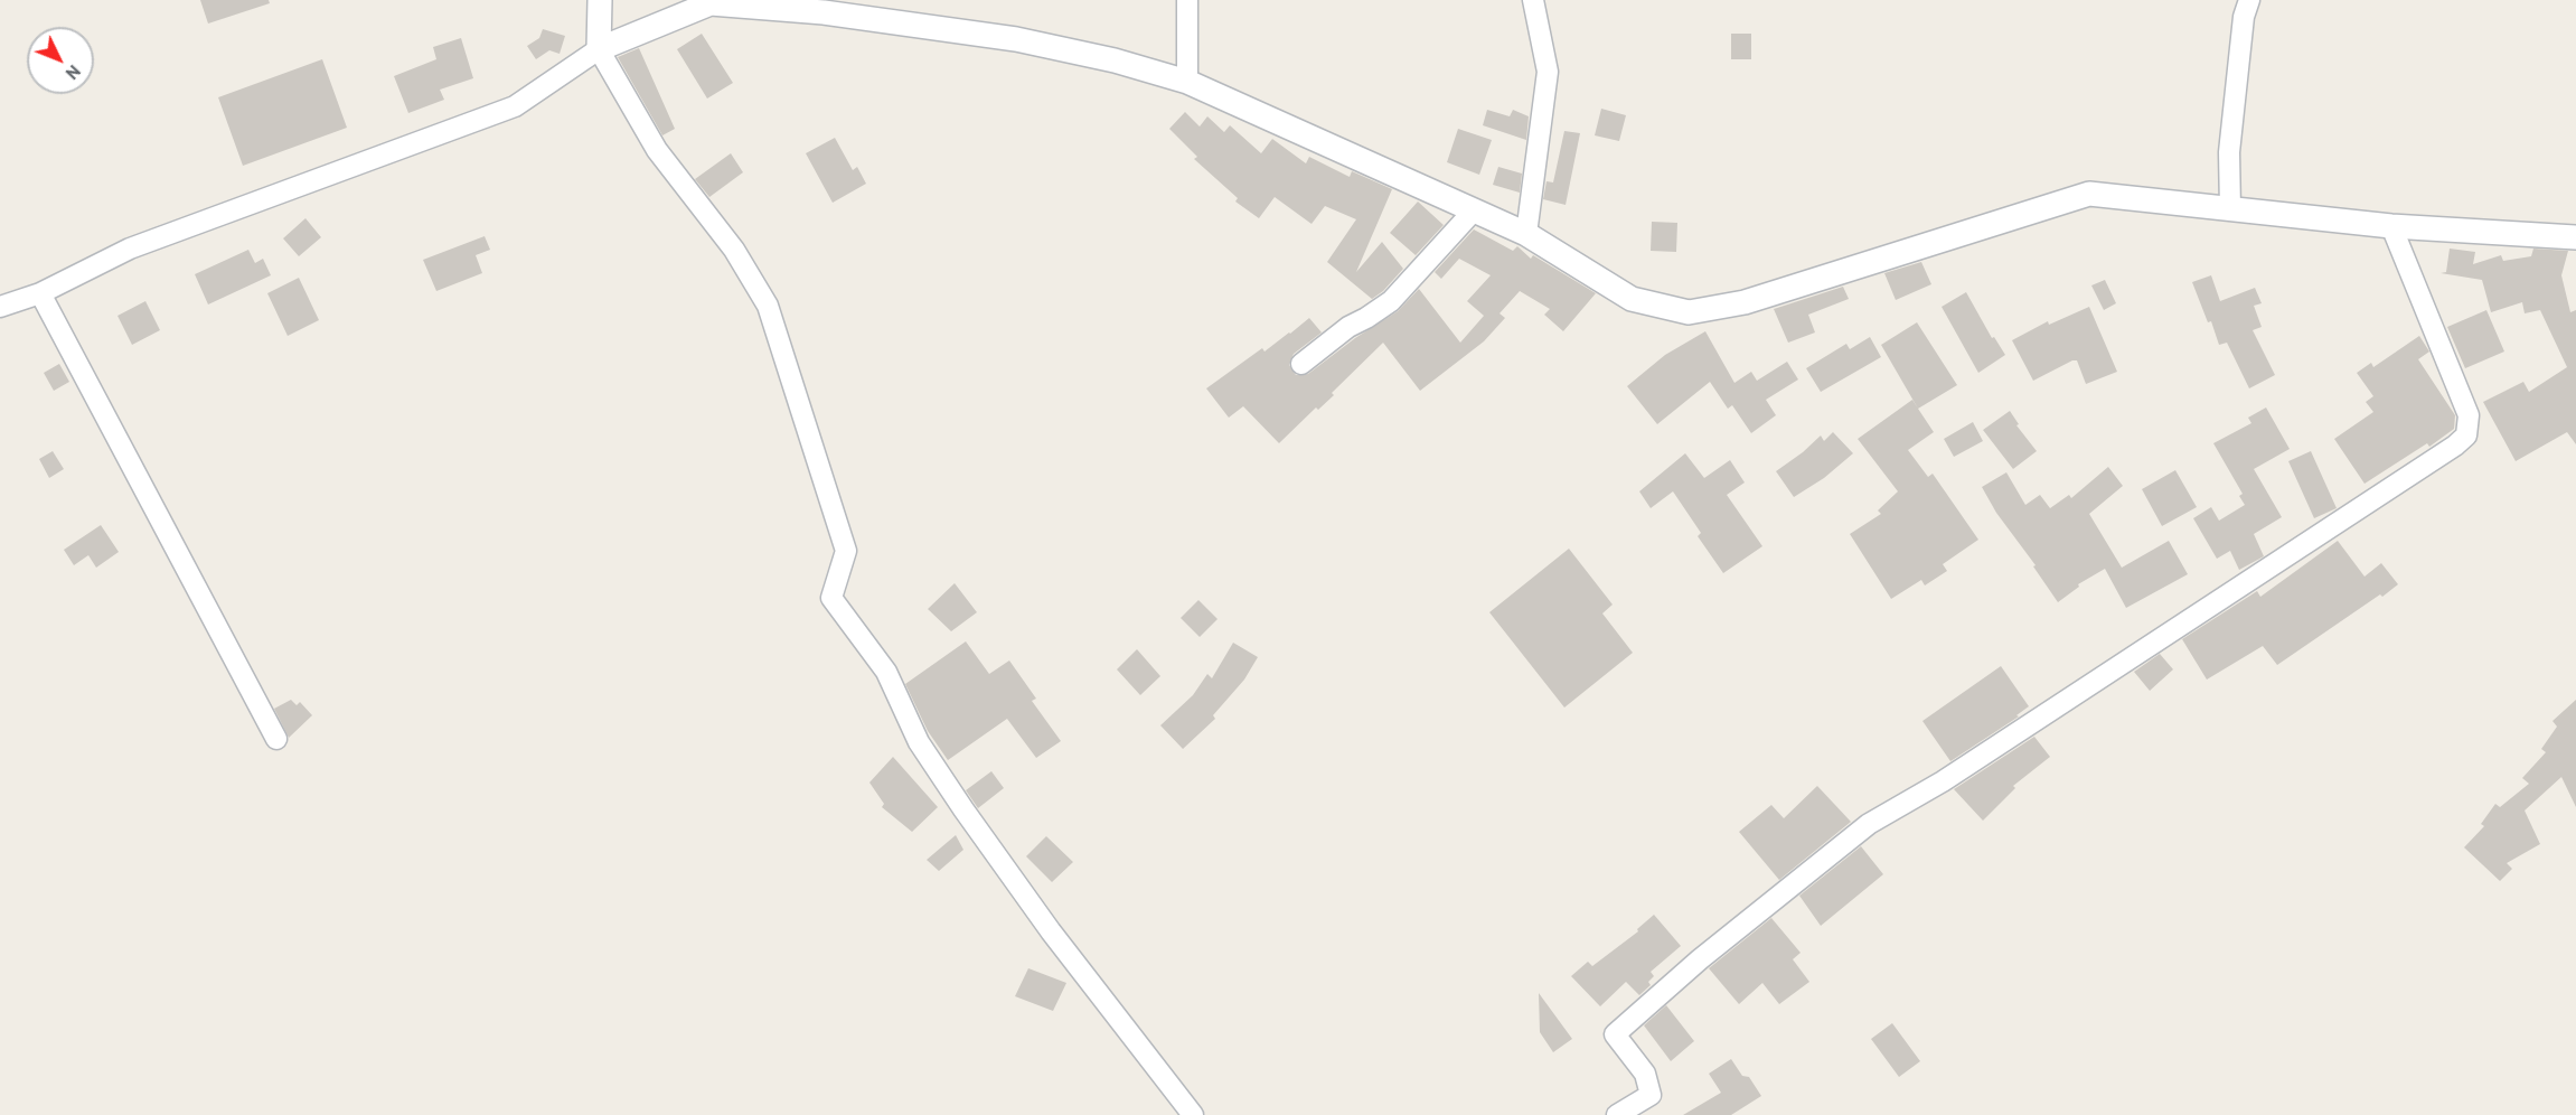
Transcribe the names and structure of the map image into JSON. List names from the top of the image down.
{
  "north": "bottom right"
}
